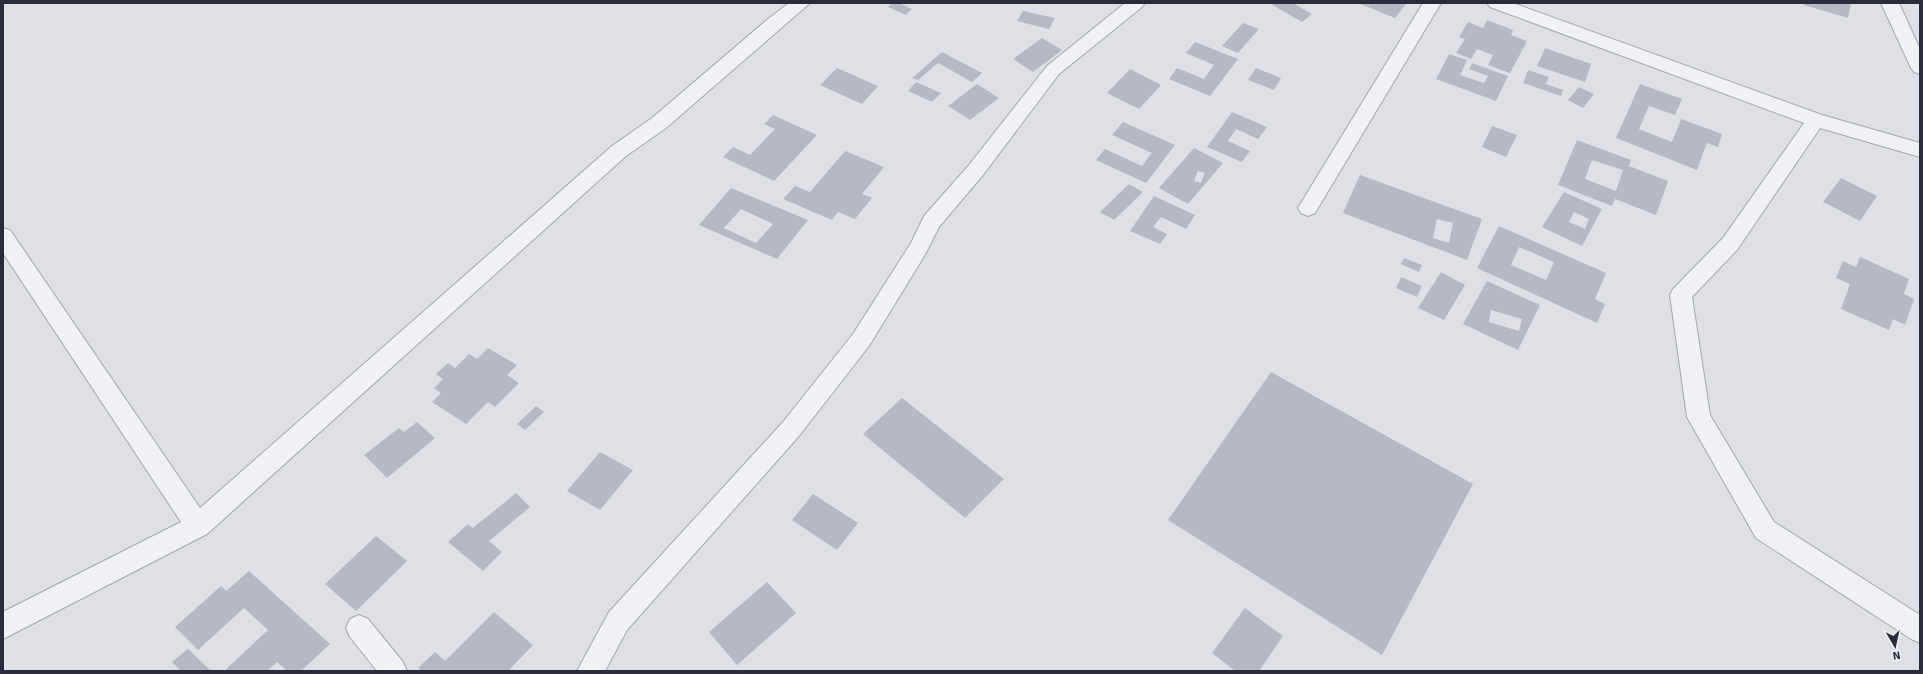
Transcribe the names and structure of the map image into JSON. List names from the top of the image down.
{
  "north": "bottom"
}
